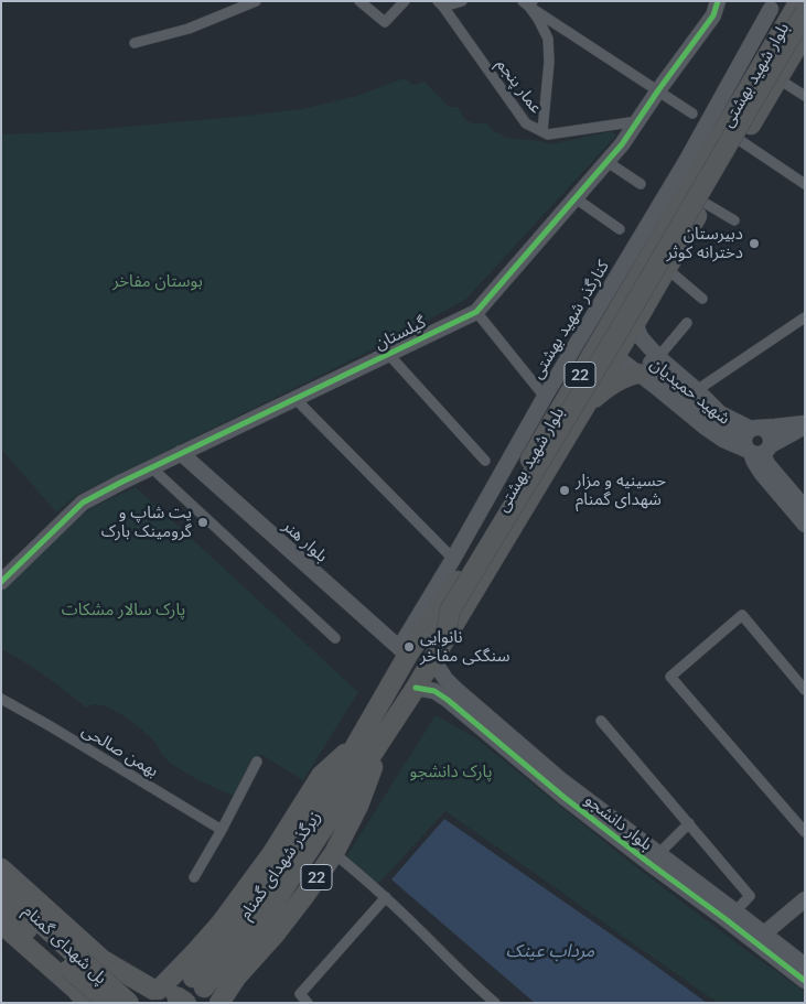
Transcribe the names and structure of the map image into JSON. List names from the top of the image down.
{
  "streets": {
    "highway": [
      "بلوار شهید بهشتی",
      "22",
      "زیرگذر شهدای گمنام",
      "پل شهدای گمنام"
    ],
    "street": [
      "عمار پنجم",
      "کنارگذر شهید بهشتی",
      "گیلستان",
      "شهید حمیدیان",
      "بلوار هنر",
      "بهمن صالحی",
      "بلوار دانشجو"
    ]
  },
  "crossings": [
    ["بلوار شهید بهشتی", "کنارگذر شهید بهشتی"],
    ["بلوار شهید بهشتی", "22"],
    ["بلوار شهید بهشتی", "شهید حمیدیان"],
    ["بلوار شهید بهشتی", "بلوار هنر"],
    ["بلوار شهید بهشتی", "بلوار دانشجو"],
    ["بلوار شهید بهشتی", "زیرگذر شهدای گمنام"],
    ["عمار پنجم", "گیلستان"],
    ["کنارگذر شهید بهشتی", "بلوار هنر"],
    ["گیلستان", "بلوار هنر"],
    ["22", "زیرگذر شهدای گمنام"]
  ],
  "water": ["مرداب عینک"],
  "parks": ["بوستان مفاخر", "پارک سالار مشکات", "پارک دانشجو"],
  "places": [
    "دبیرستان دخترانه کوثر",
    "حسینیه و مزار شهدای گمنام",
    "پت شاپ و گرومینک بارک",
    "نانوایی سنگکی مفاخر"
  ]
}
